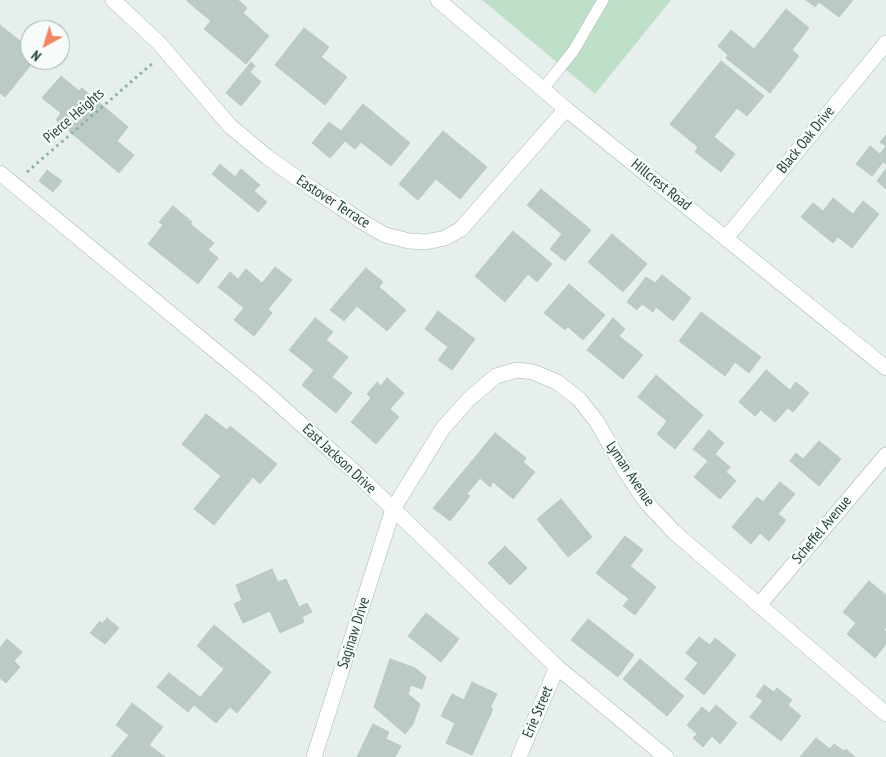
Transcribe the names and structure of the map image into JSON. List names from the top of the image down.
{
  "streets": {
    "street": [
      "Black Oak Drive",
      "Hillcrest Road",
      "Eastover Terrace",
      "East Jackson Drive",
      "Lyman Avenue",
      "Scheffel Avenue",
      "Saginaw Drive",
      "Erie Street"
    ],
    "path": ["Pierce Heights"]
  },
  "crossings": [
    ["Pierce Heights", "Eastover Terrace"],
    ["Pierce Heights", "East Jackson Drive"],
    ["Black Oak Drive", "Hillcrest Road"],
    ["Hillcrest Road", "Eastover Terrace"],
    ["East Jackson Drive", "Lyman Avenue"],
    ["East Jackson Drive", "Saginaw Drive"],
    ["East Jackson Drive", "Erie Street"],
    ["Lyman Avenue", "Scheffel Avenue"],
    ["Lyman Avenue", "Saginaw Drive"]
  ],
  "north": "bottom left"
}
